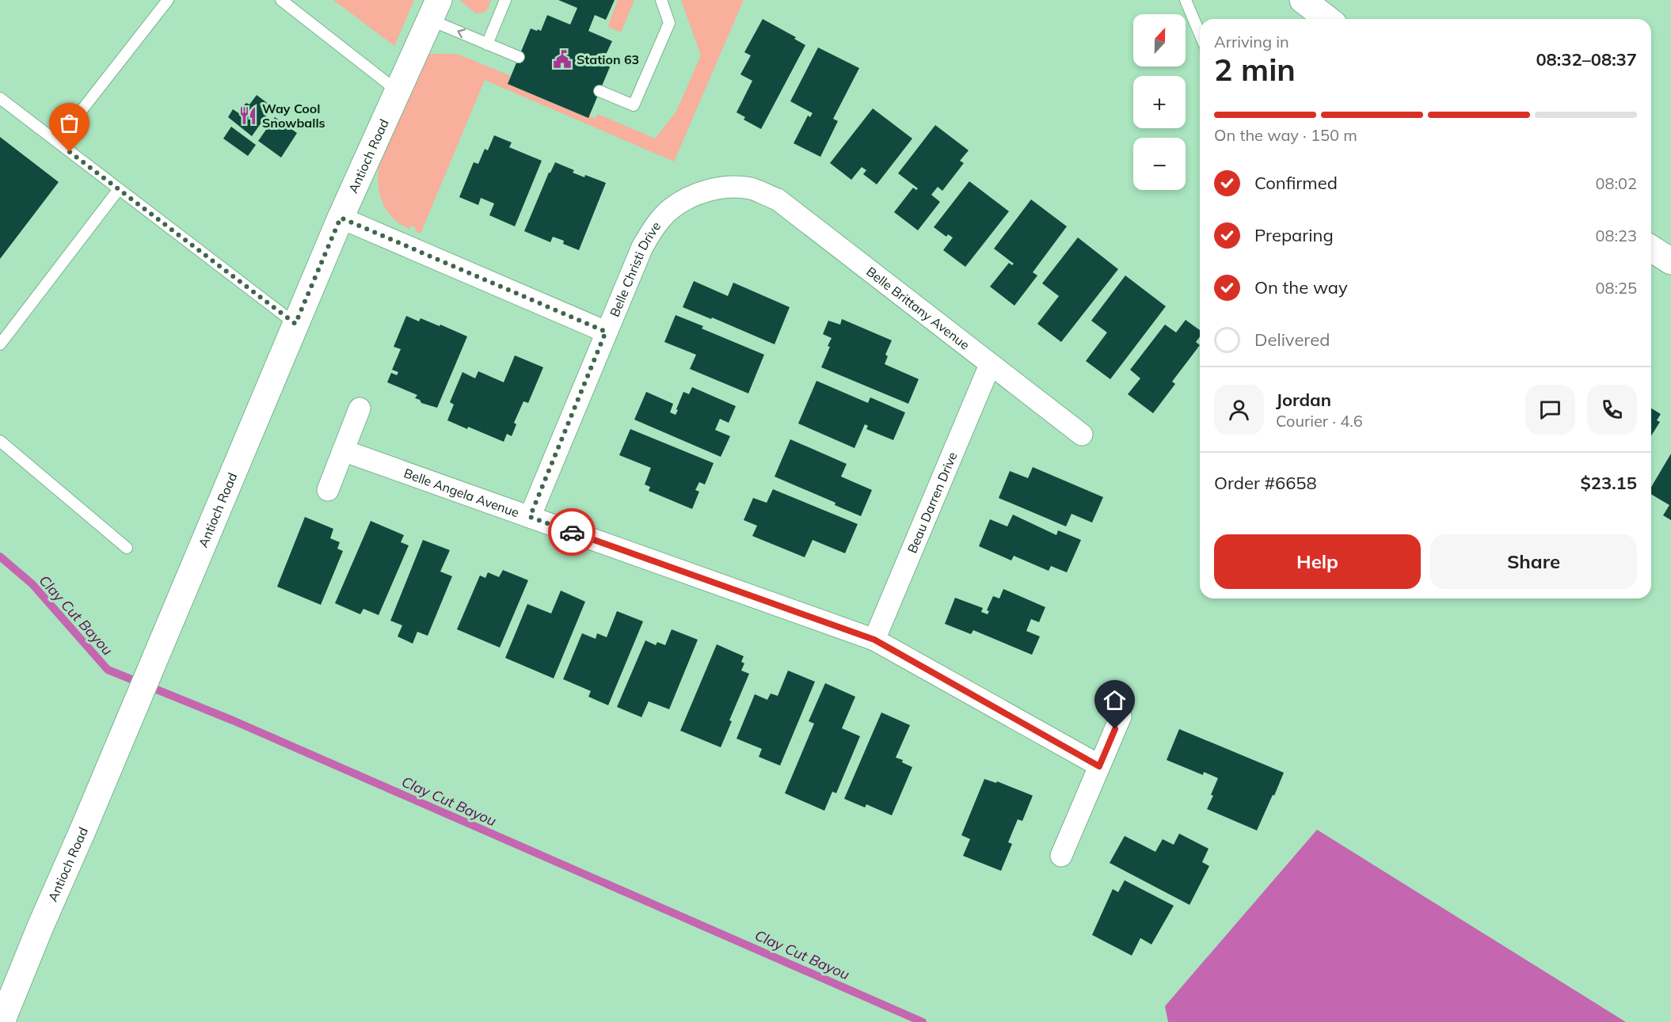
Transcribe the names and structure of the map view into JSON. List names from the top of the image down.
{
  "streets": {
    "street": [
      "Antioch Road",
      "Belle Christi Drive",
      "Belle Brittany Avenue",
      "Belle Angela Avenue",
      "Beau Darren Drive"
    ]
  },
  "crossings": [
    ["Belle Christi Drive", "Belle Brittany Avenue"],
    ["Belle Christi Drive", "Belle Angela Avenue"],
    ["Belle Brittany Avenue", "Beau Darren Drive"],
    ["Belle Angela Avenue", "Beau Darren Drive"]
  ],
  "water": ["Clay Cut Bayou"],
  "places": {
    "public building": ["Station 63"],
    "restaurant": ["Way Cool Snowballs"]
  },
  "north": "top",
  "page": {
    "map_buttons": ["+", "−"],
    "heading": ["2 min", "Arriving in", "08:32–08:37"],
    "panel": [
      "Jordan",
      "Courier · 4.6",
      "Order #6658",
      "$23.15"
    ],
    "bar": "On the way · 150 m",
    "list": [
      ["Confirmed", "08:02"],
      ["Preparing", "08:23"],
      ["On the way", "08:25"],
      "Delivered"
    ],
    "buttons": ["Help", "Share"]
  }
}
